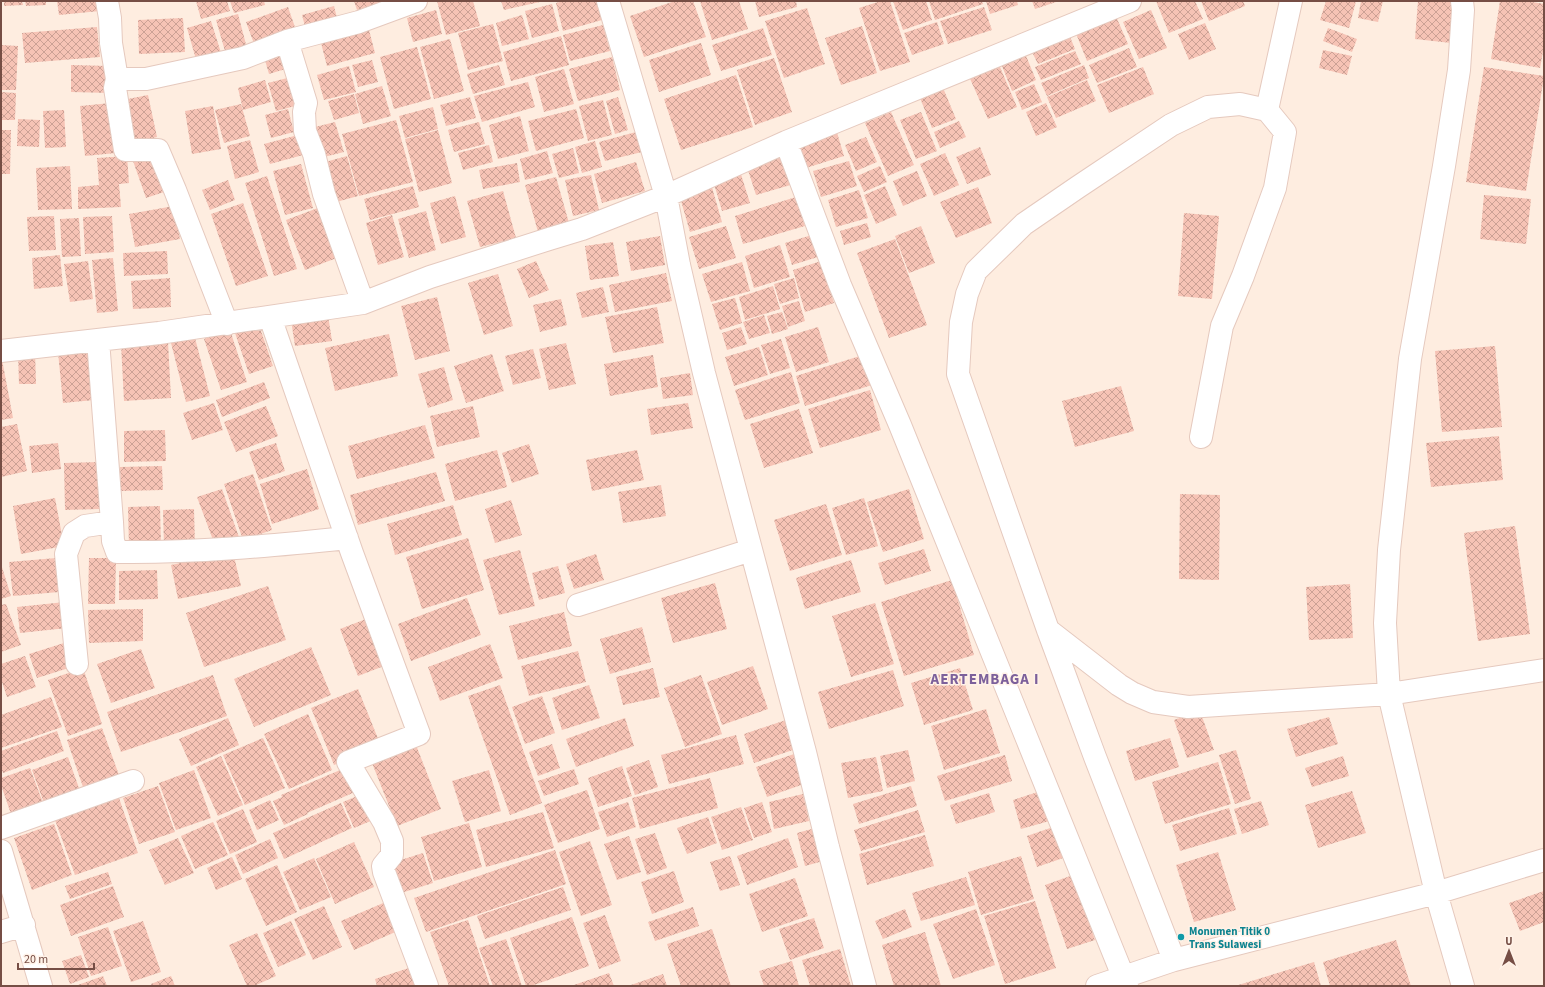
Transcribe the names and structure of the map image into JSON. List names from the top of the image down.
{
  "districts": ["AERTEMBAGA I"],
  "places": ["Monumen Titik 0 Trans Sulawesi"],
  "scale_bar": "20 m",
  "north": "top"
}
